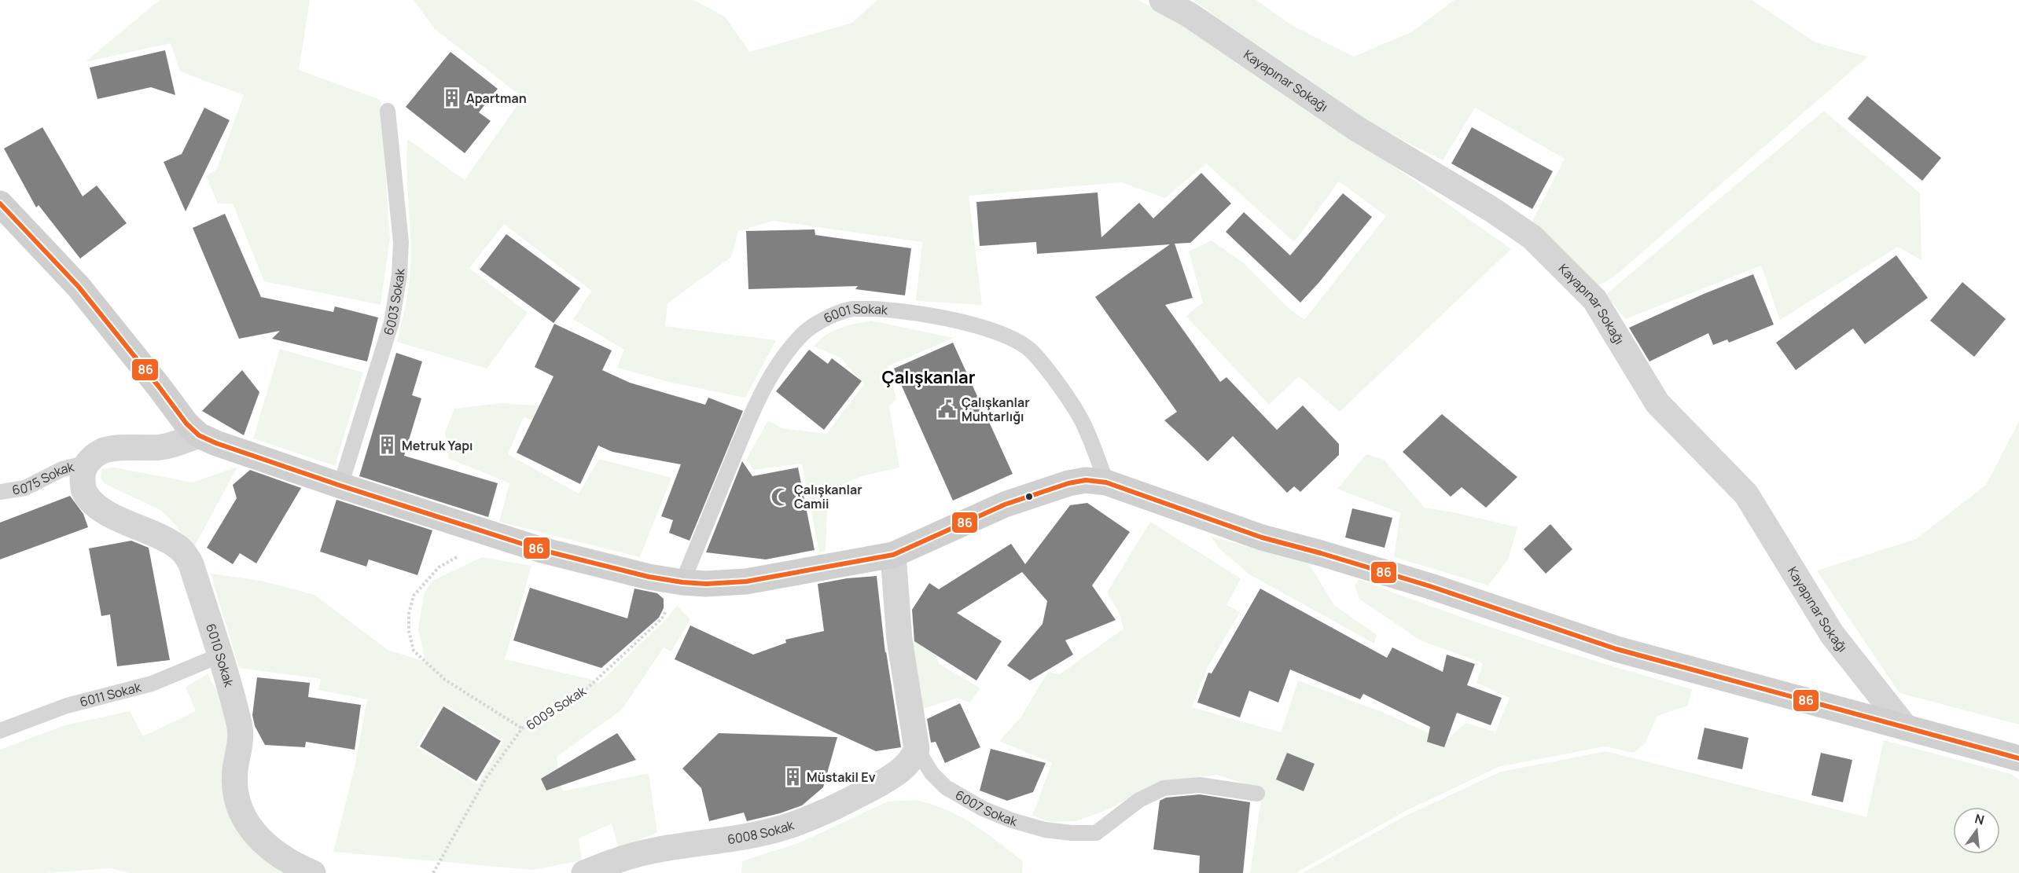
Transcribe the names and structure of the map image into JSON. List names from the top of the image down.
{
  "streets": {
    "street": [
      "Kayapınar Sokağı",
      "6010 Sokak",
      "6007 Sokak",
      "6008 Sokak"
    ],
    "lane": [
      "6003 Sokak",
      "6001 Sokak",
      "6075 Sokak",
      "6011 Sokak"
    ],
    "path": ["6009 Sokak"]
  },
  "crossings": [
    ["6001 Sokak", "6009 Sokak"],
    ["6075 Sokak", "6010 Sokak"],
    ["6010 Sokak", "6011 Sokak"],
    ["6007 Sokak", "6008 Sokak"]
  ],
  "districts": ["Çalışkanlar"],
  "places": {
    "building": ["Apartman", "Metruk Yapı", "Müstakil Ev"],
    "public building": ["Çalışkanlar Muhtarlığı"],
    "mosque": ["Çalışkanlar Camii"]
  },
  "lines": ["transit line 86"],
  "north": "top"
}
